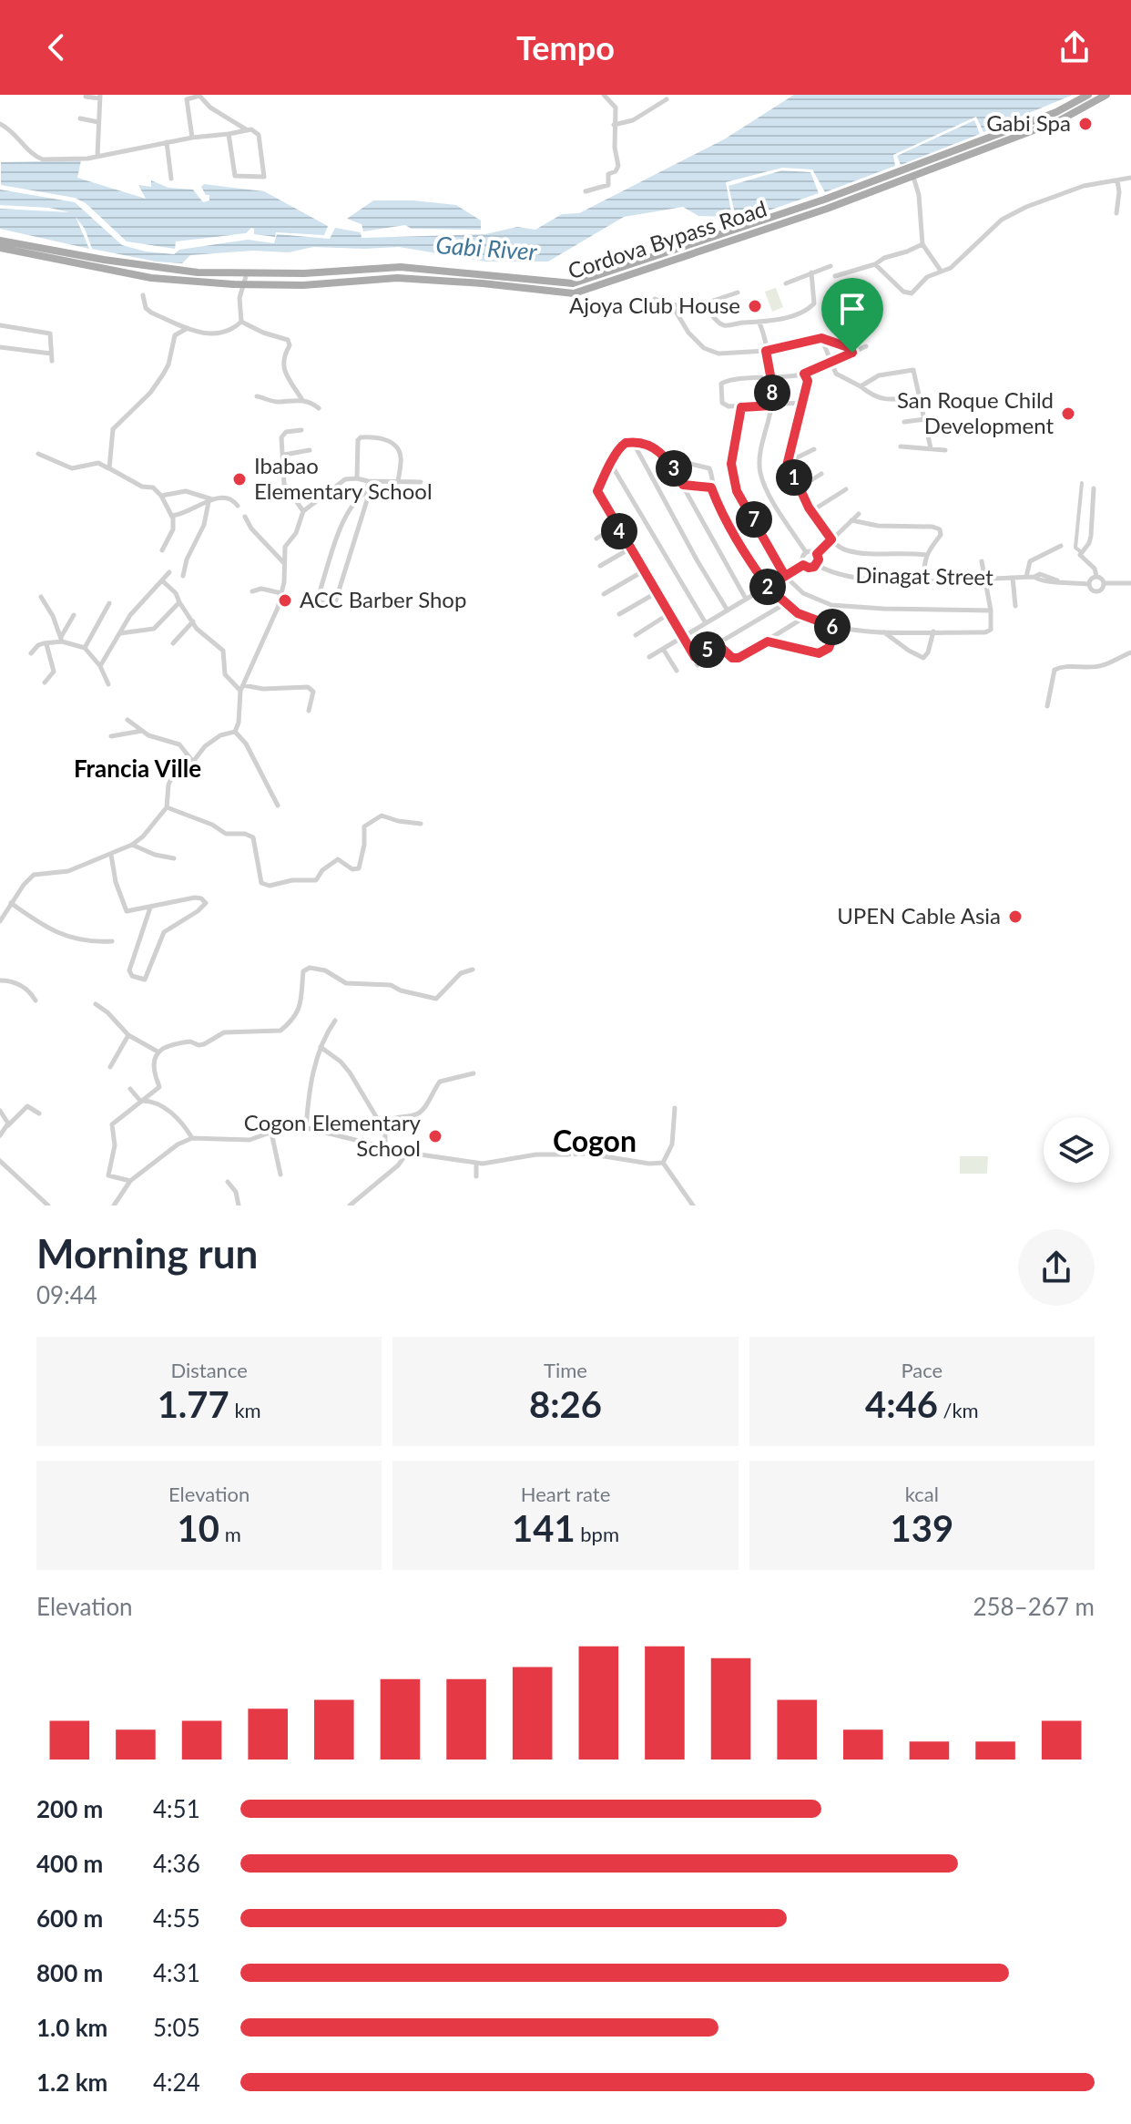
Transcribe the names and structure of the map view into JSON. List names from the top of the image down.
{
  "streets": {
    "main road": ["Cordova Bypass Road"],
    "street": ["Dinagat Street"]
  },
  "districts": ["Francia Ville", "Cogon"],
  "water": ["Gabi River"],
  "places": [
    "Gabi Spa",
    "Ajoya Club House",
    "San Roque Child Development",
    "Ibabao Elementary School",
    "ACC Barber Shop",
    "UPEN Cable Asia",
    "Cogon Elementary School"
  ],
  "page": {
    "header": "Tempo",
    "pins": [
      "8",
      "3",
      "1",
      "7",
      "4",
      "2",
      "6",
      "5"
    ],
    "heading": ["Morning run", "09:44"],
    "stats": [
      ["Distance", "1.77 km"],
      ["Time", "8:26"],
      ["Pace", "4:46 /km"],
      ["Elevation", "10 m"],
      ["Heart rate", "141 bpm"],
      ["kcal", "139"]
    ],
    "chart": ["Elevation", "258–267 m"],
    "list": [
      {
        "name": "200 m",
        "note": "4:51"
      },
      {
        "name": "400 m",
        "note": "4:36"
      },
      {
        "name": "600 m",
        "note": "4:55"
      },
      {
        "name": "800 m",
        "note": "4:31"
      },
      {
        "name": "1.0 km",
        "note": "5:05"
      },
      {
        "name": "1.2 km",
        "note": "4:24"
      }
    ]
  }
}
